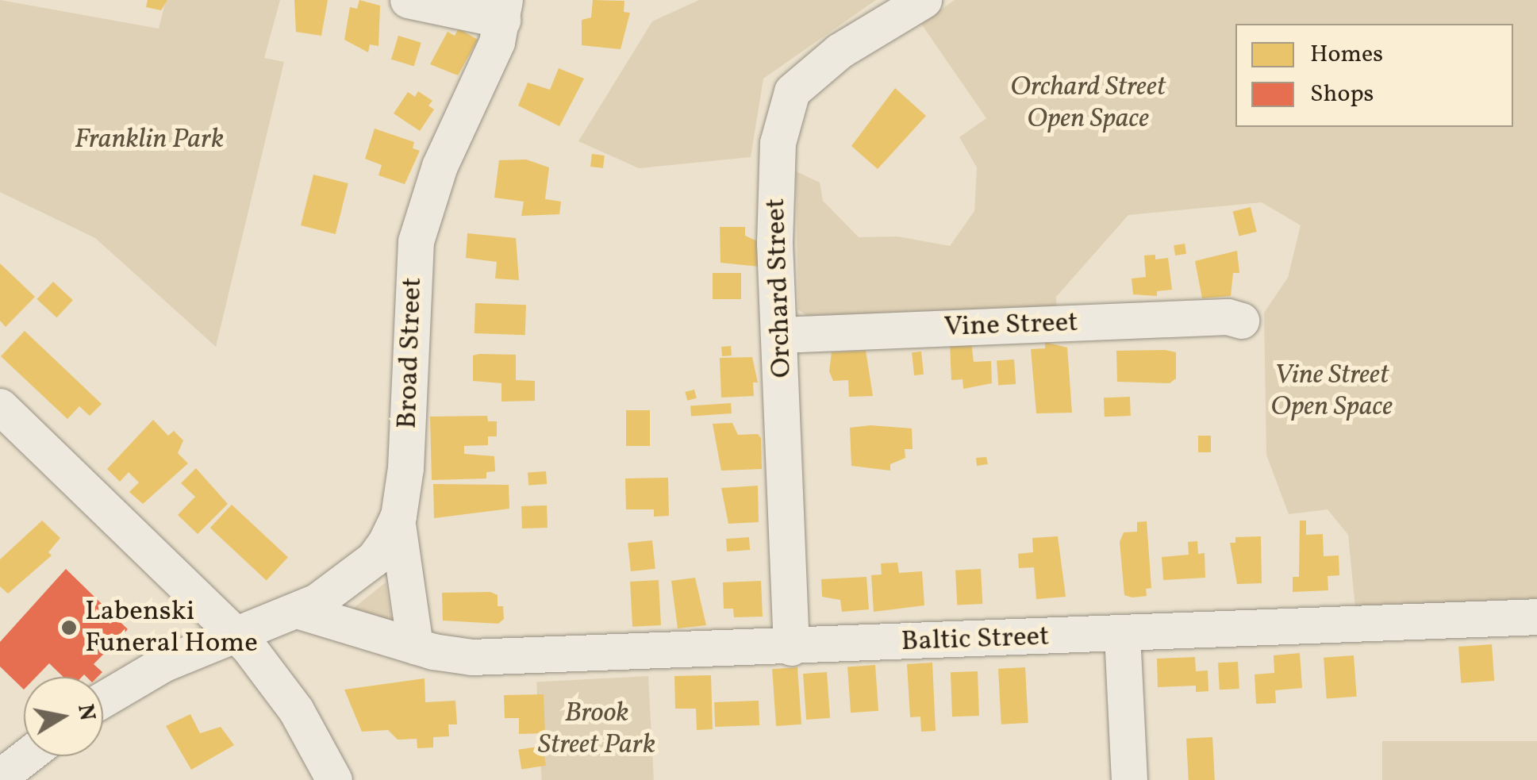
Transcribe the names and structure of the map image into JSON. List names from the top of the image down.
{
  "streets": {
    "street": [
      "Orchard Street",
      "Vine Street",
      "Broad Street",
      "Baltic Street"
    ]
  },
  "crossings": [
    ["Orchard Street", "Vine Street"],
    ["Orchard Street", "Baltic Street"],
    ["Broad Street", "Baltic Street"]
  ],
  "parks": [
    "Orchard Street Open Space",
    "Franklin Park",
    "Vine Street Open Space",
    "Brook Street Park"
  ],
  "places": ["Labenski Funeral Home"],
  "legend": ["Homes", "Shops"],
  "north": "right"
}
